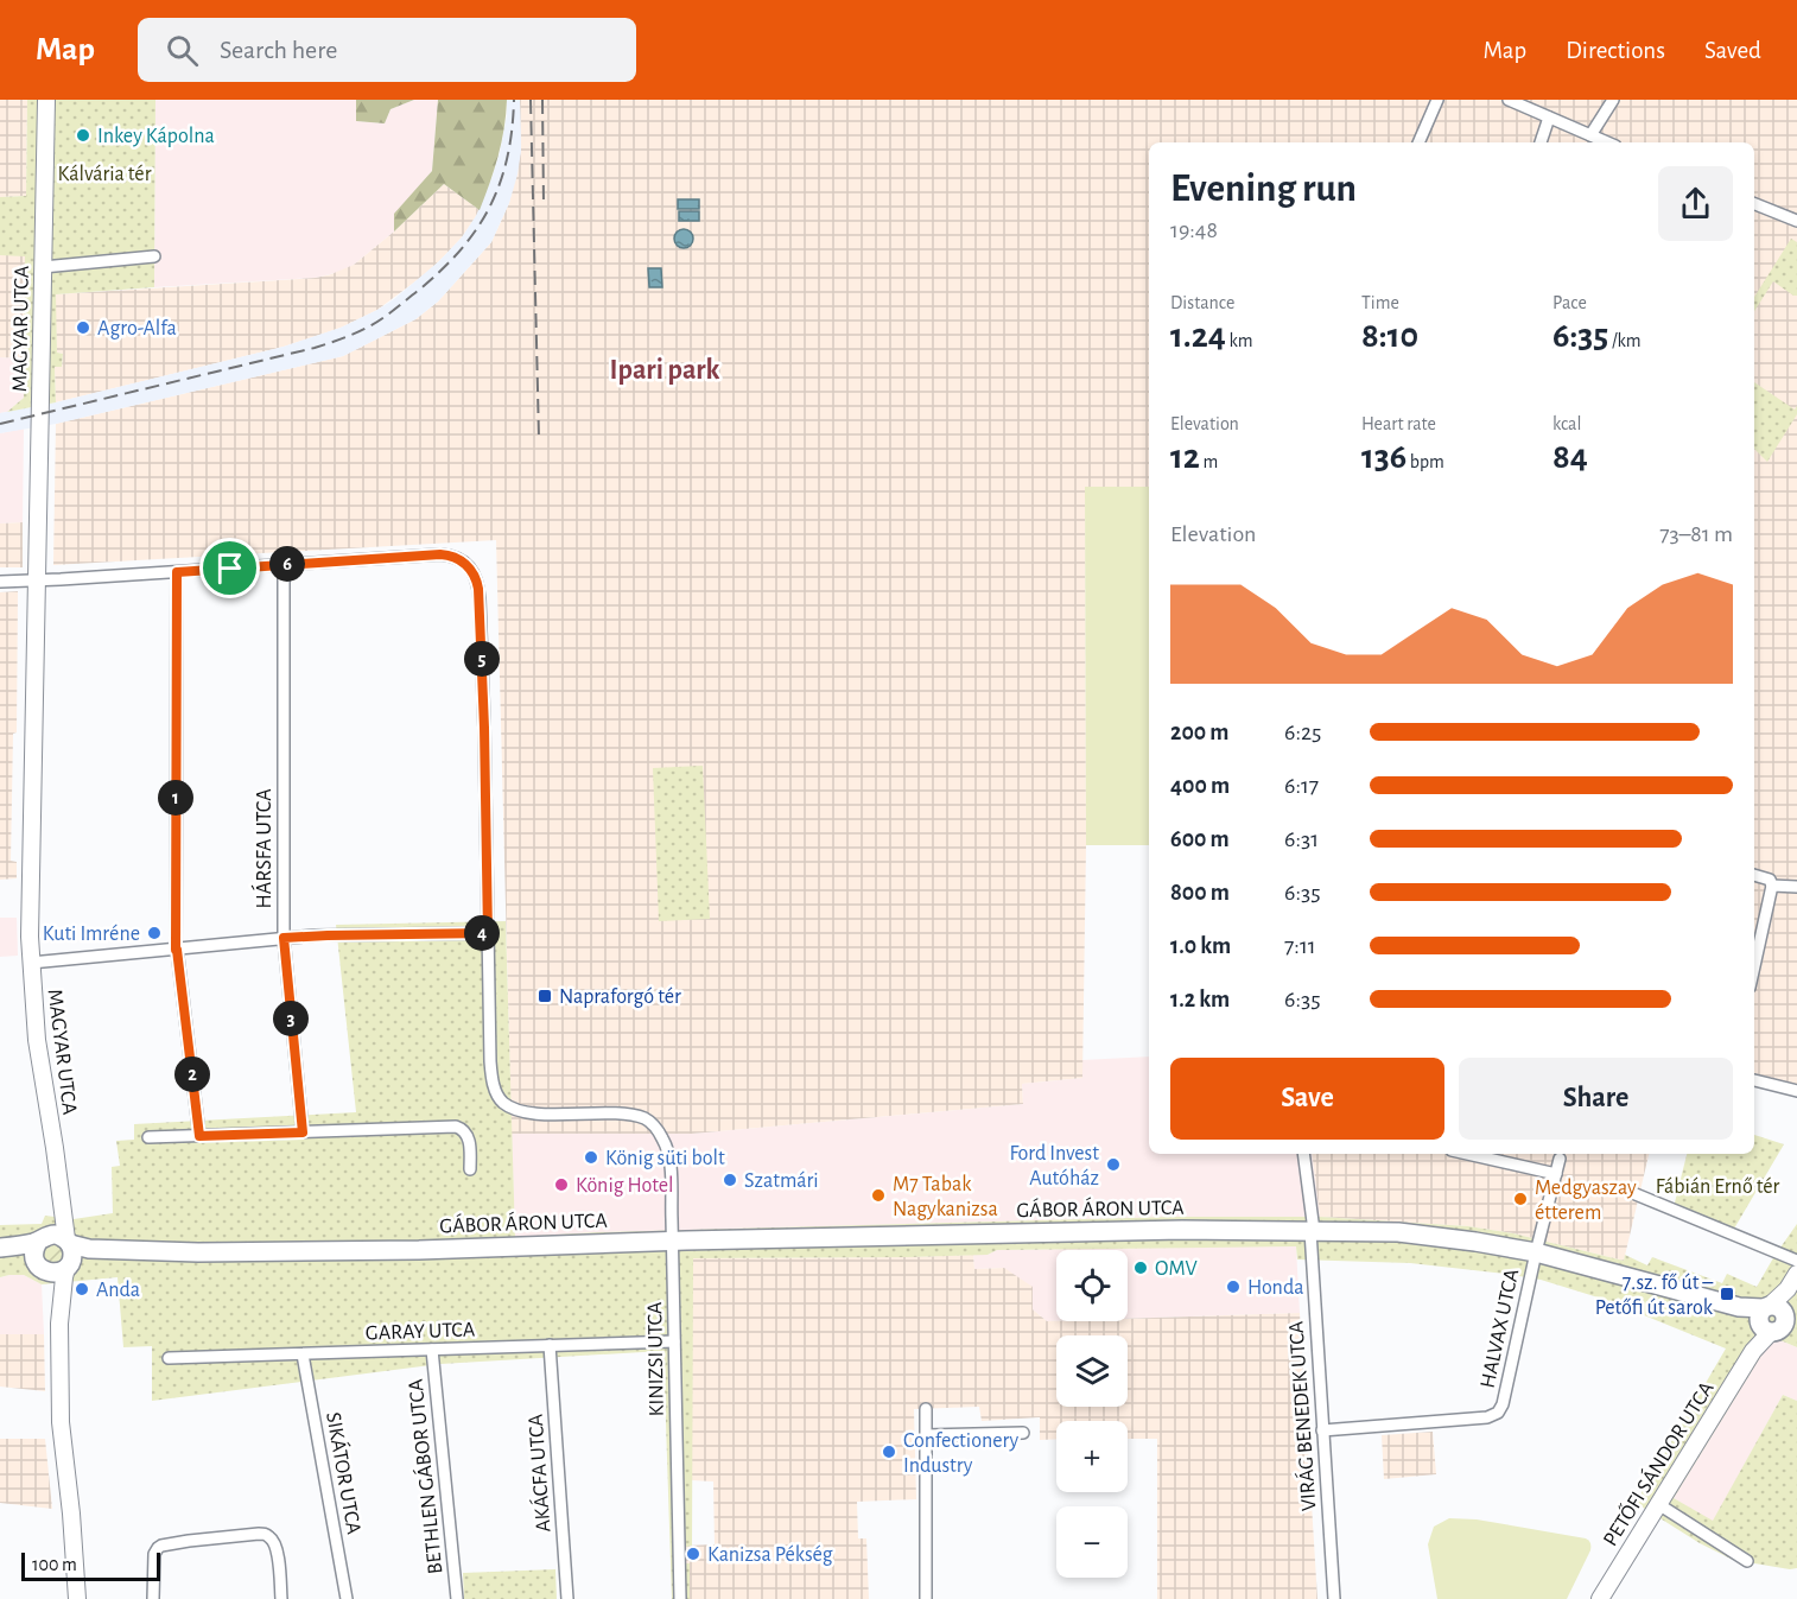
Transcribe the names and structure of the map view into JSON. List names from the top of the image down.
{
  "streets": {
    "main road": ["MAGYAR UTCA", "GÁBOR ÁRON UTCA", "PETŐFI SÁNDOR UTCA"],
    "street": [
      "HÁRSFA UTCA",
      "HALVAX UTCA",
      "GARAY UTCA",
      "KINIZSI UTCA",
      "VIRÁG BENEDEK UTCA",
      "SIKÁTOR UTCA",
      "AKÁCFA UTCA",
      "BETHLEN GÁBOR UTCA"
    ]
  },
  "crossings": [
    ["MAGYAR UTCA", "GÁBOR ÁRON UTCA"],
    ["GÁBOR ÁRON UTCA", "HALVAX UTCA"],
    ["GÁBOR ÁRON UTCA", "KINIZSI UTCA"],
    ["GÁBOR ÁRON UTCA", "VIRÁG BENEDEK UTCA"],
    ["GÁBOR ÁRON UTCA", "PETŐFI SÁNDOR UTCA"],
    ["HALVAX UTCA", "VIRÁG BENEDEK UTCA"],
    ["GARAY UTCA", "KINIZSI UTCA"],
    ["GARAY UTCA", "SIKÁTOR UTCA"],
    ["GARAY UTCA", "AKÁCFA UTCA"],
    ["GARAY UTCA", "BETHLEN GÁBOR UTCA"]
  ],
  "districts": ["Ipari park"],
  "parks": ["Kálvária tér", "Fábián Ernő tér"],
  "places": {
    "other": [
      "Inkey Kápolna",
      "Agro-Alfa",
      "Kuti Imréne",
      "König süti bolt",
      "Ford Invest Autóház",
      "Szatmári",
      "König Hotel",
      "M7 Tabak Nagykanizsa",
      "Medgyaszay étterem",
      "OMV",
      "Honda",
      "Anda",
      "Confectionery Industry",
      "Kanizsa Pékség"
    ],
    "transit": ["Napraforgó tér", "7.sz. fő út – Petőfi út sarok"]
  },
  "scale_bar": "100 m",
  "page": {
    "header": "Map",
    "search": "Search here",
    "nav": ["Map", "Directions", "Saved"],
    "heading": ["Evening run", "19:48"],
    "stats": [
      ["Distance", "1.24 km"],
      ["Time", "8:10"],
      ["Pace", "6:35 /km"],
      ["Elevation", "12 m"],
      ["Heart rate", "136 bpm"],
      ["kcal", "84"]
    ],
    "chart": ["Elevation", "73–81 m"],
    "pins": [
      "6",
      "5",
      "1",
      "4",
      "3",
      "2"
    ],
    "list": [
      {
        "name": "200 m",
        "note": "6:25"
      },
      {
        "name": "400 m",
        "note": "6:17"
      },
      {
        "name": "600 m",
        "note": "6:31"
      },
      {
        "name": "800 m",
        "note": "6:35"
      },
      {
        "name": "1.0 km",
        "note": "7:11"
      },
      {
        "name": "1.2 km",
        "note": "6:35"
      }
    ],
    "buttons": ["Save", "Share"],
    "map_buttons": ["+", "−"],
    "scale": "100 m"
  }
}
